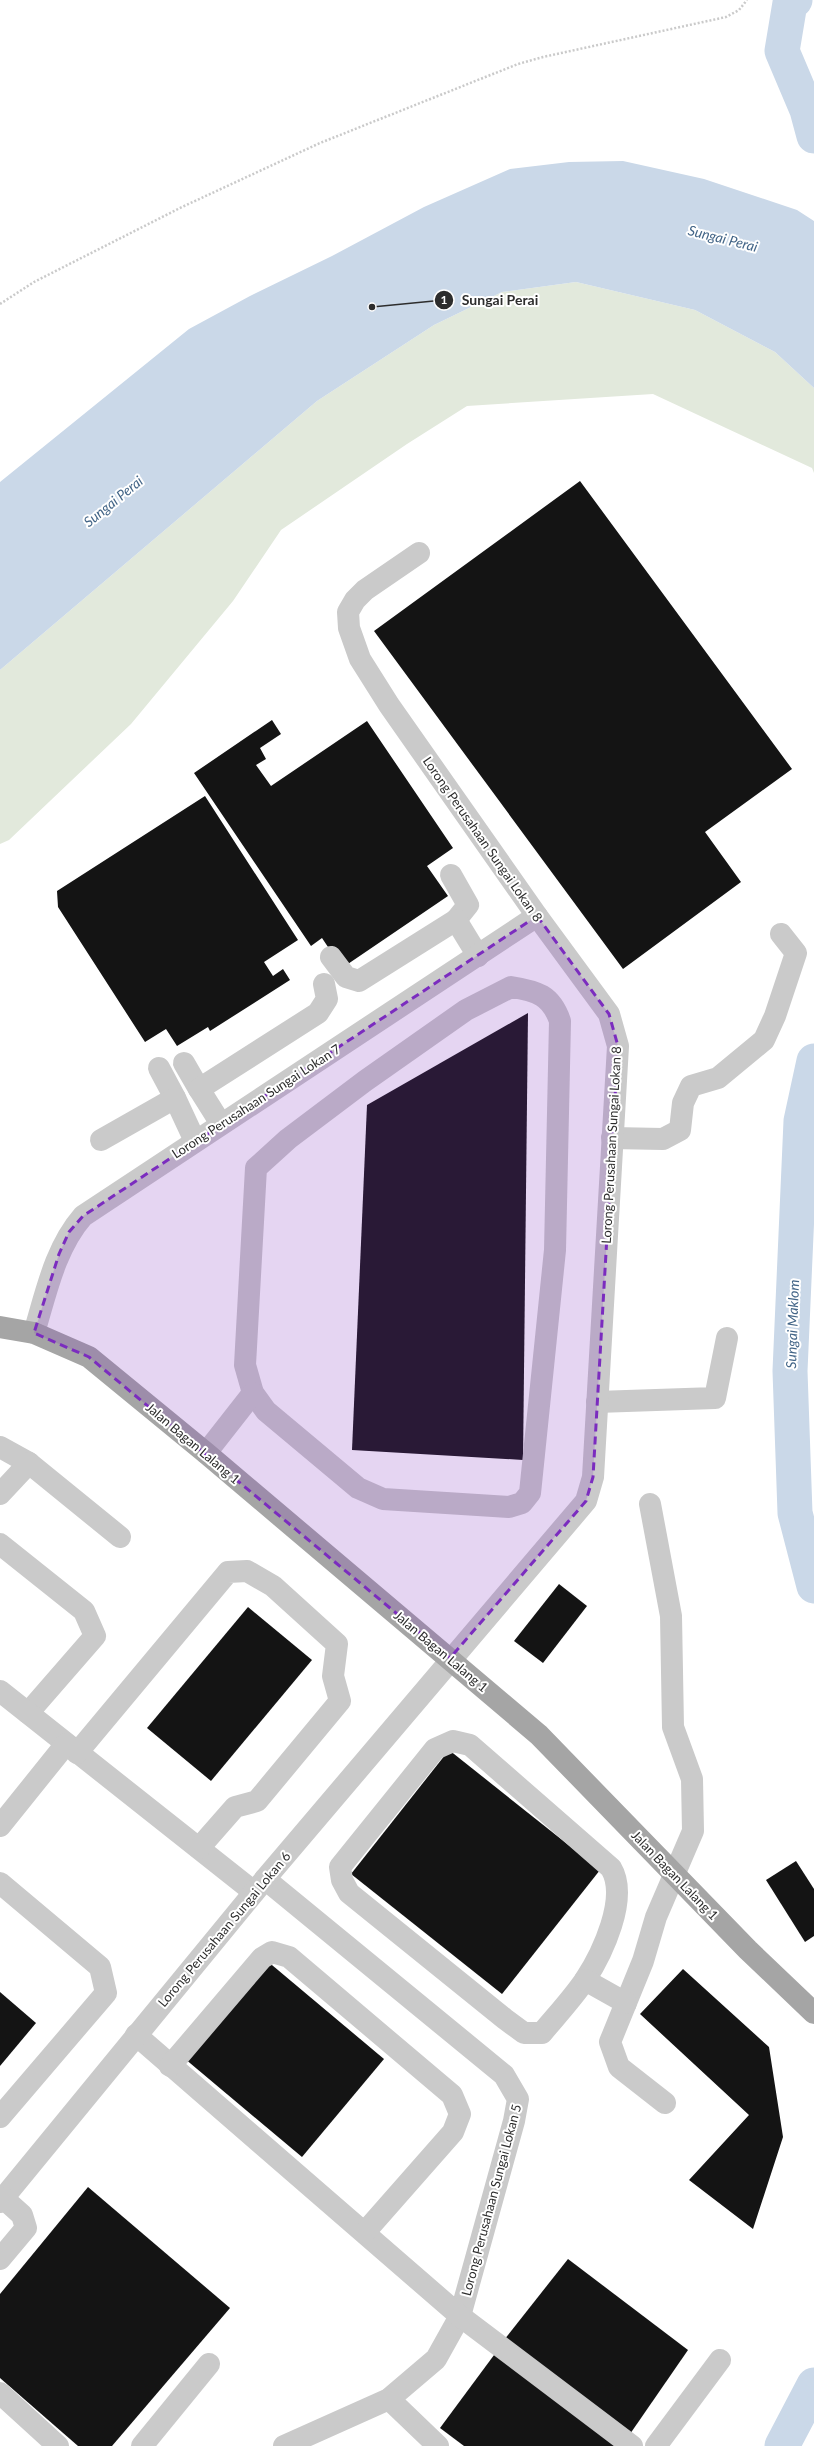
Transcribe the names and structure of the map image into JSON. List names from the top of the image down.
{
  "streets": {
    "main road": ["Jalan Bagan Lalang 1"],
    "street": [
      "Lorong Perusahaan Sungai Lokan 8",
      "Lorong Perusahaan Sungai Lokan 7",
      "Lorong Perusahaan Sungai Lokan 6",
      "Lorong Perusahaan Sungai Lokan 5"
    ]
  },
  "crossings": [
    ["Lorong Perusahaan Sungai Lokan 8", "Lorong Perusahaan Sungai Lokan 7"],
    ["Lorong Perusahaan Sungai Lokan 8", "Jalan Bagan Lalang 1"],
    ["Lorong Perusahaan Sungai Lokan 8", "Lorong Perusahaan Sungai Lokan 6"],
    ["Lorong Perusahaan Sungai Lokan 7", "Jalan Bagan Lalang 1"],
    ["Jalan Bagan Lalang 1", "Lorong Perusahaan Sungai Lokan 6"],
    ["Lorong Perusahaan Sungai Lokan 6", "Lorong Perusahaan Sungai Lokan 5"]
  ],
  "water": ["Sungai Perai", "Sungai Maklom"],
  "places": ["Sungai Perai"]
}
